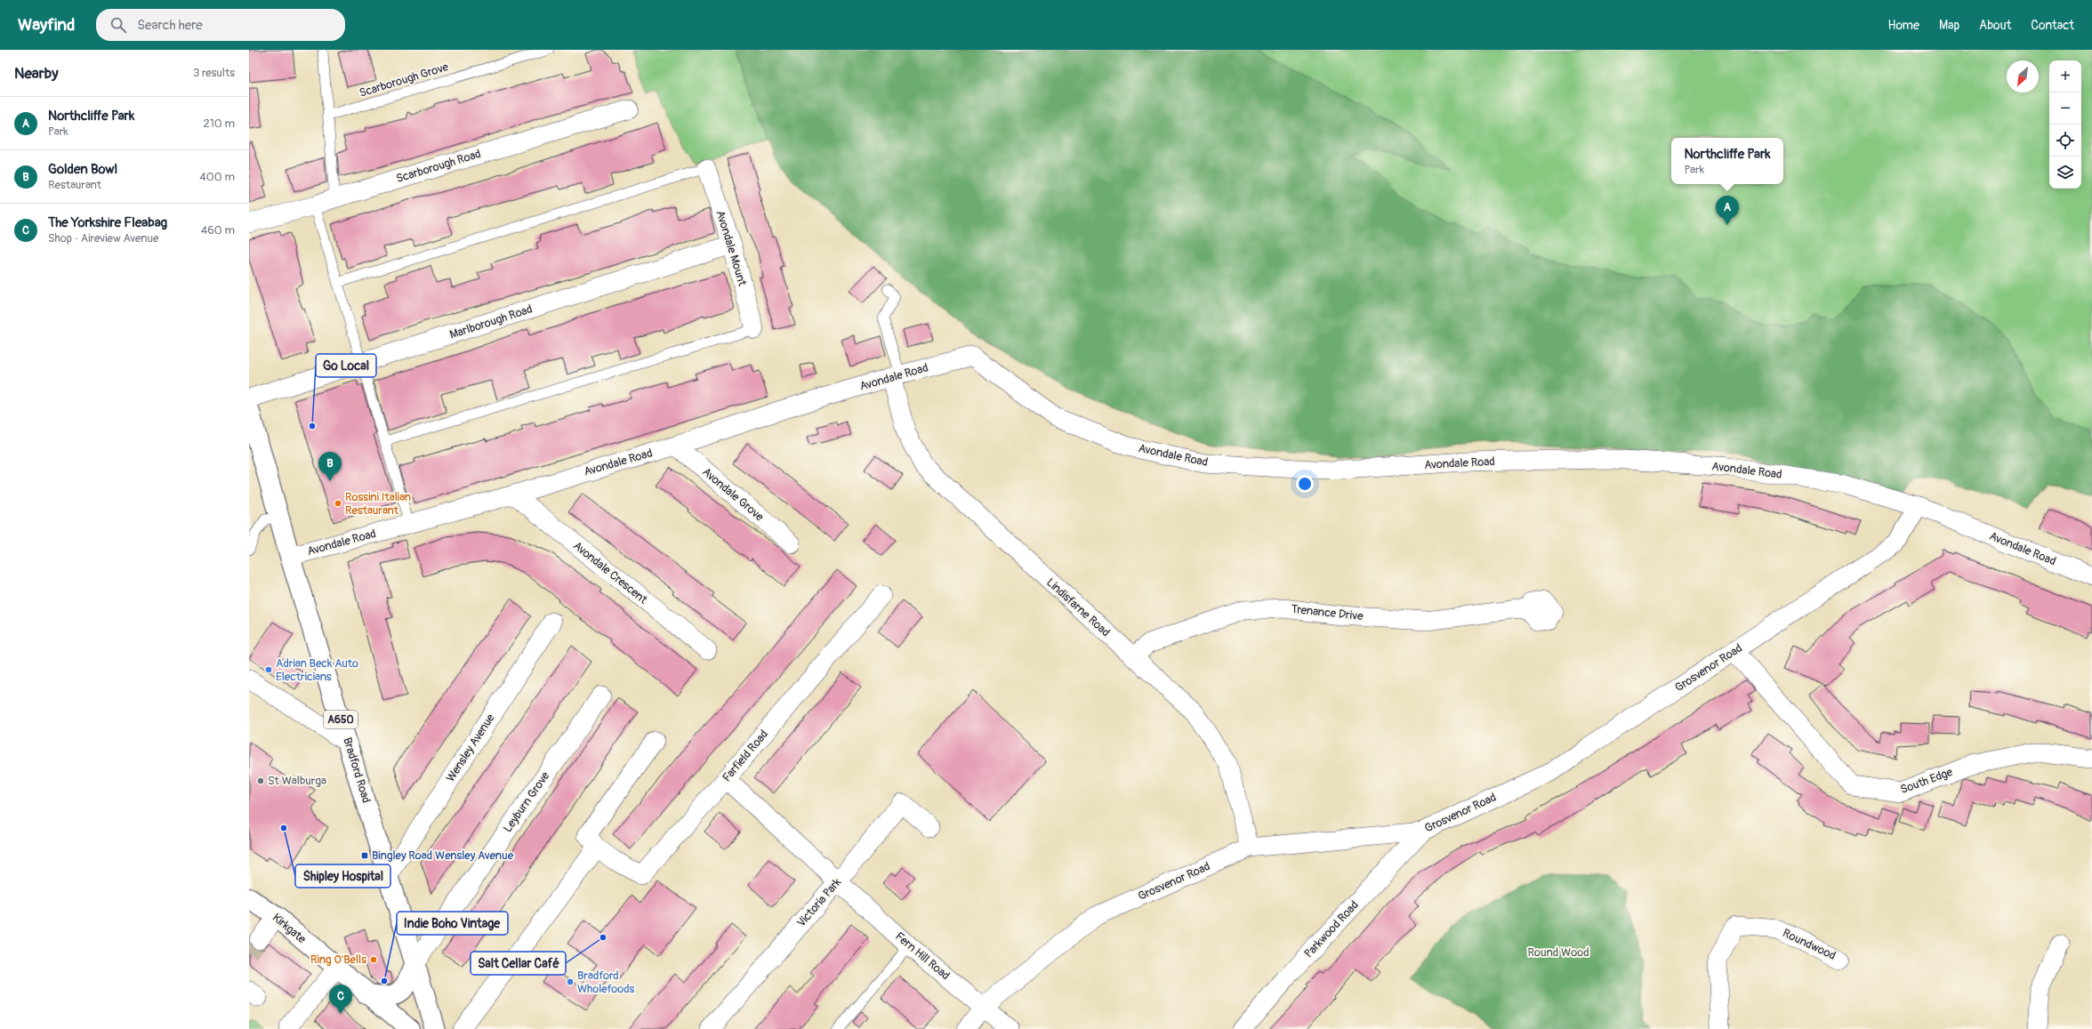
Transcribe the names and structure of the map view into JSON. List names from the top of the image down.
{
  "streets": {
    "main road": ["A650", "Bradford Road", "Kirkgate"],
    "street": [
      "Scarborough Road",
      "Avondale Mount",
      "Marlborough Road",
      "Avondale Road",
      "Avondale Grove",
      "Avondale Crescent",
      "Lindisfarne Road",
      "Trenance Drive",
      "Grosvenor Road",
      "Wensley Avenue",
      "Farfield Road",
      "South Edge",
      "Leyburn Grove",
      "Victoria Park",
      "Parkwood Road",
      "Roundwood",
      "Fern Hill Road"
    ],
    "lane": ["Scarborough Grove"]
  },
  "crossings": [
    ["Avondale Mount", "Marlborough Road"],
    ["Avondale Road", "Avondale Grove"],
    ["Avondale Road", "Avondale Crescent"],
    ["Avondale Road", "Lindisfarne Road"],
    ["Avondale Road", "Grosvenor Road"],
    ["Avondale Road", "Bradford Road"],
    ["Lindisfarne Road", "Trenance Drive"],
    ["Lindisfarne Road", "Grosvenor Road"],
    ["Grosvenor Road", "South Edge"],
    ["Grosvenor Road", "Parkwood Road"],
    ["Grosvenor Road", "Fern Hill Road"],
    ["Wensley Avenue", "Bradford Road"],
    ["Farfield Road", "Fern Hill Road"],
    ["Bradford Road", "Leyburn Grove"],
    ["Victoria Park", "Fern Hill Road"]
  ],
  "parks": ["Round Wood"],
  "places": {
    "other": [
      "Go Local",
      "Rossini Italian Restaurant",
      "Adrian Beck Auto Electricians",
      "St Walburga",
      "Shipley Hospital",
      "Salt Cellar Café",
      "Ring O'Bells",
      "Indie Boho Vintage",
      "Bradford Wholefoods"
    ],
    "transit": ["Bingley Road Wensley Avenue"]
  },
  "north": "bottom left",
  "page": {
    "header": "Wayfind",
    "search": "Search here",
    "nav": [
      "Home",
      "Map",
      "About",
      "Contact"
    ],
    "heading": ["Nearby", "3 results"],
    "map_buttons": ["+", "−"],
    "list": [
      {
        "mark": "A",
        "name": "Northcliffe Park",
        "note": "Park",
        "value": "210 m"
      },
      {
        "mark": "B",
        "name": "Golden Bowl",
        "note": "Restaurant",
        "value": "400 m"
      },
      {
        "mark": "C",
        "name": "The Yorkshire Fleabag",
        "note": "Shop · Aireview Avenue",
        "value": "460 m"
      }
    ],
    "popup": ["Northcliffe Park", "Park"],
    "pins": ["A", "B", "C"]
  }
}
